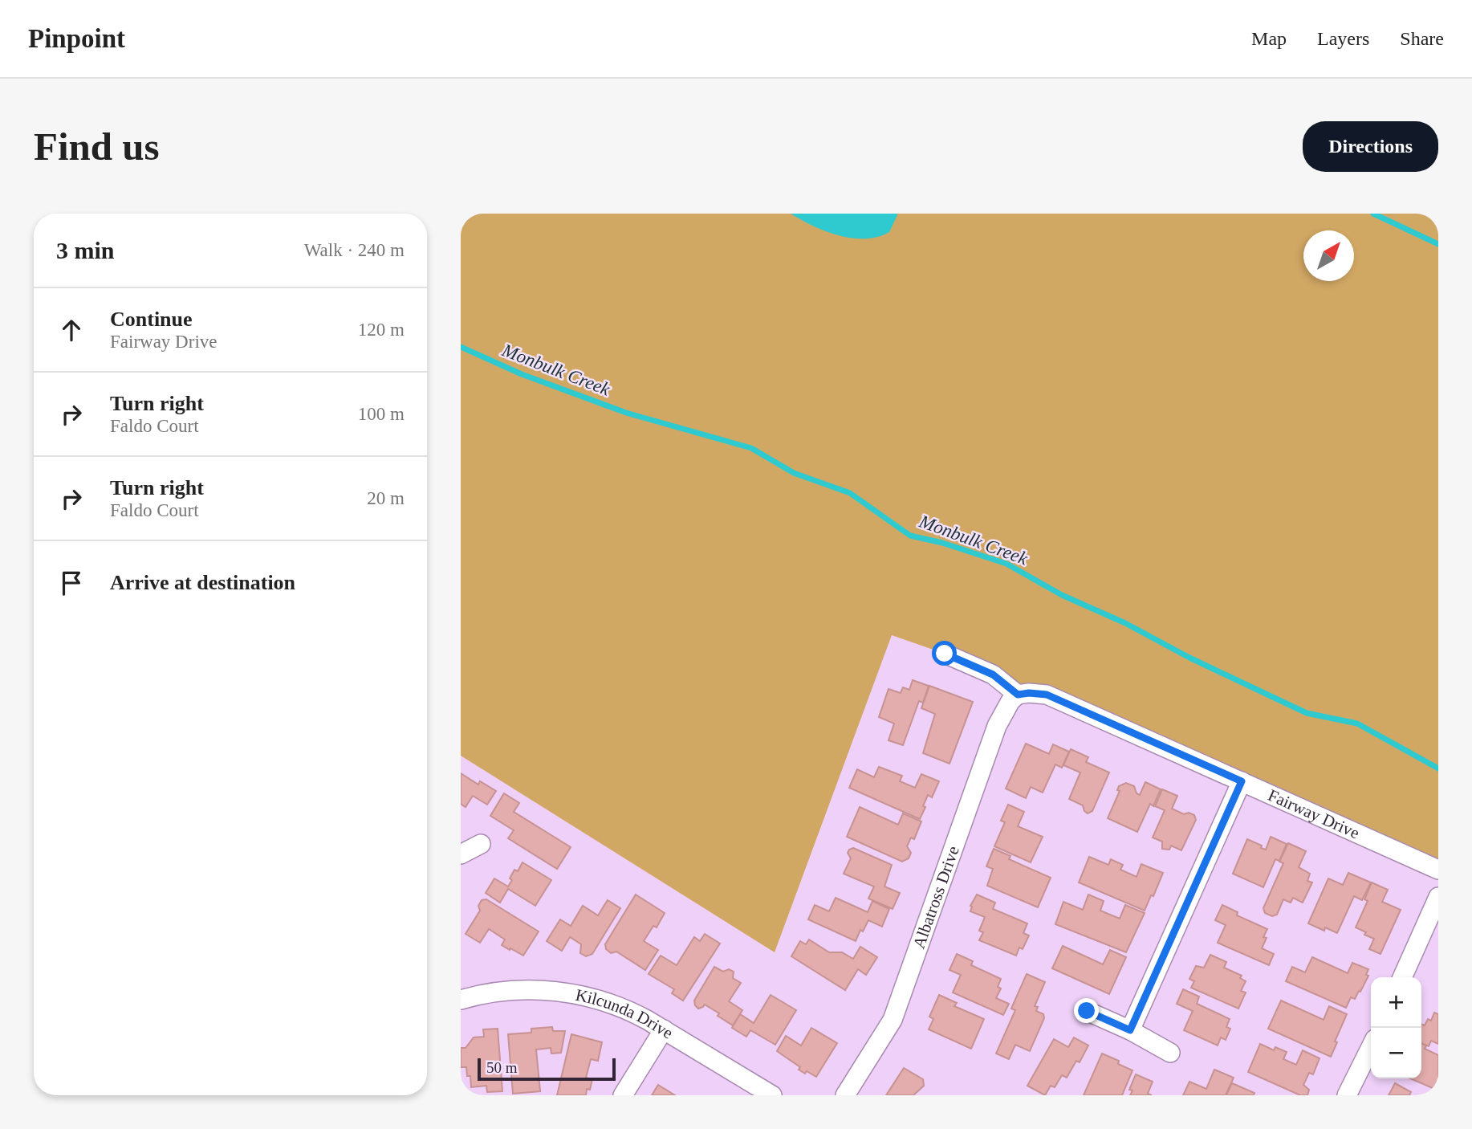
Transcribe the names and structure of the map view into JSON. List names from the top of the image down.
{
  "streets": {
    "street": ["Fairway Drive", "Albatross Drive", "Kilcunda Drive"]
  },
  "crossings": [
    ["Fairway Drive", "Albatross Drive"]
  ],
  "water": ["Monbulk Creek"],
  "scale_bar": "50 m",
  "north": "top right",
  "page": {
    "header": "Pinpoint",
    "nav": ["Map", "Layers", "Share"],
    "buttons": "Directions",
    "title": "Find us",
    "heading": ["3 min", "Walk · 240 m"],
    "list": [
      ["Continue", "Fairway Drive", "120 m"],
      ["Turn right", "Faldo Court", "100 m"],
      ["Turn right", "Faldo Court", "20 m"],
      "Arrive at destination"
    ],
    "map_buttons": ["+", "−"],
    "scale": "50 m"
  }
}
